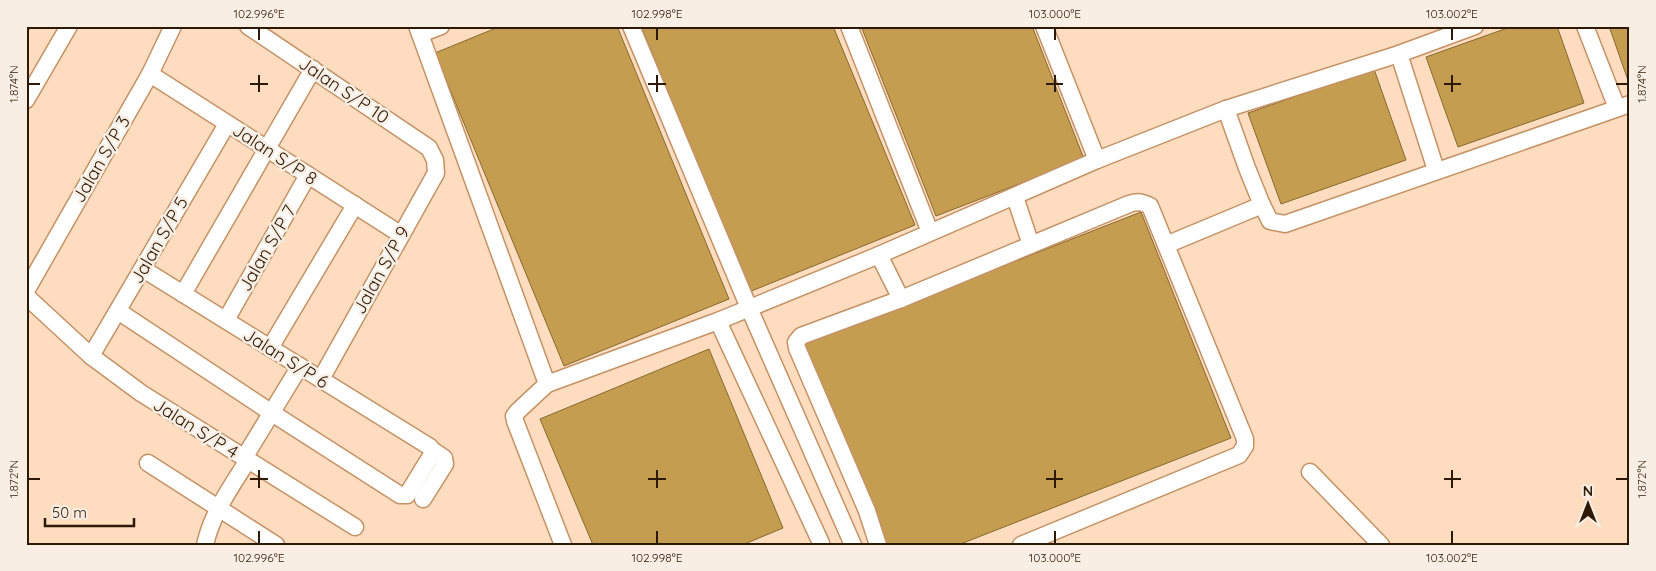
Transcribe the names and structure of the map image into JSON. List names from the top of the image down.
{
  "streets": {
    "street": [
      "Jalan S/P 10",
      "Jalan S/P 8",
      "Jalan S/P 3",
      "Jalan S/P 5",
      "Jalan S/P 7",
      "Jalan S/P 9",
      "Jalan S/P 6",
      "Jalan S/P 4"
    ]
  },
  "crossings": [
    ["Jalan S/P 10", "Jalan S/P 9"],
    ["Jalan S/P 8", "Jalan S/P 3"],
    ["Jalan S/P 8", "Jalan S/P 5"],
    ["Jalan S/P 8", "Jalan S/P 7"],
    ["Jalan S/P 8", "Jalan S/P 9"],
    ["Jalan S/P 5", "Jalan S/P 6"],
    ["Jalan S/P 5", "Jalan S/P 4"],
    ["Jalan S/P 7", "Jalan S/P 6"],
    ["Jalan S/P 9", "Jalan S/P 6"]
  ],
  "scale_bar": "50 m",
  "north": "top",
  "coordinates": [
    "102.996°E",
    "102.998°E",
    "103.000°E",
    "103.002°E",
    "1.874°N",
    "1.872°N"
  ]
}
